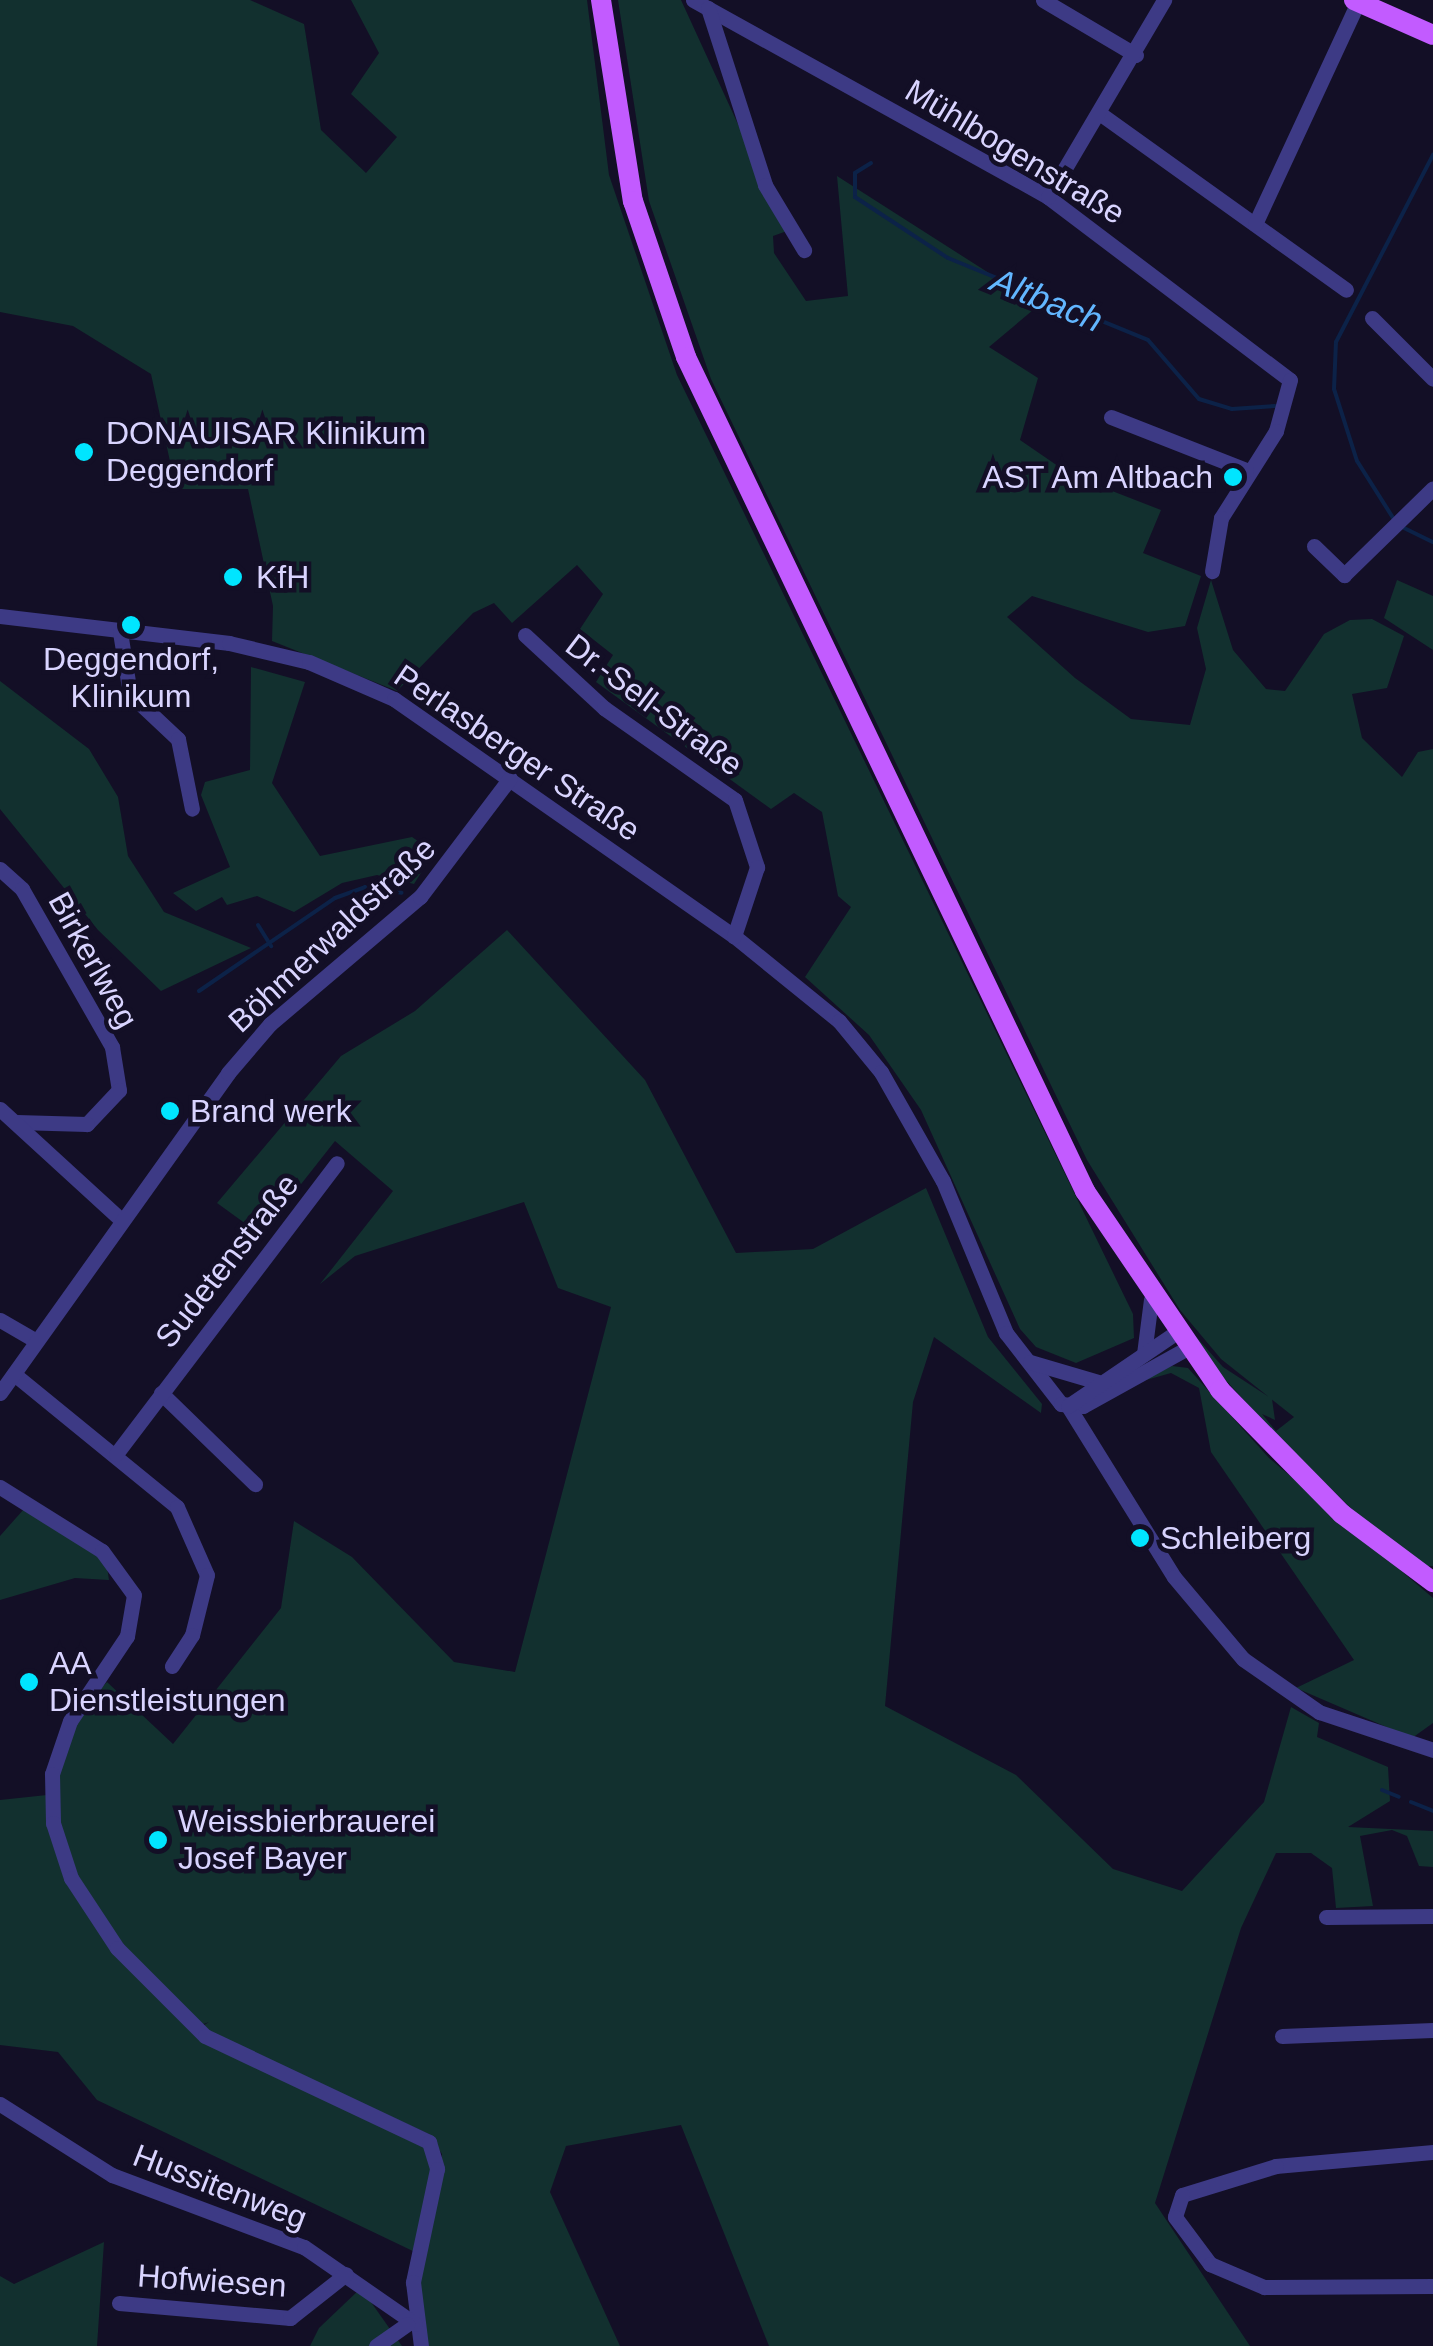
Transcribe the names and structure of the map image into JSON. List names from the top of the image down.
{
  "streets": {
    "street": [
      "Mühlbogenstraße",
      "Dr.-Sell-Straße",
      "Perlasberger Straße",
      "Böhmerwaldstraße",
      "Birkerlweg",
      "Sudetenstraße",
      "Hussitenweg",
      "Hofwiesen"
    ]
  },
  "crossings": [
    ["Dr.-Sell-Straße", "Perlasberger Straße"],
    ["Perlasberger Straße", "Böhmerwaldstraße"],
    ["Hussitenweg", "Hofwiesen"]
  ],
  "water": ["Altbach"],
  "places": [
    "DONAUISAR Klinikum Deggendorf",
    "AST Am Altbach",
    "KfH",
    "Deggendorf, Klinikum",
    "Brand werk",
    "Schleiberg",
    "AA Dienstleistungen",
    "Weissbierbrauerei Josef Bayer"
  ]
}
